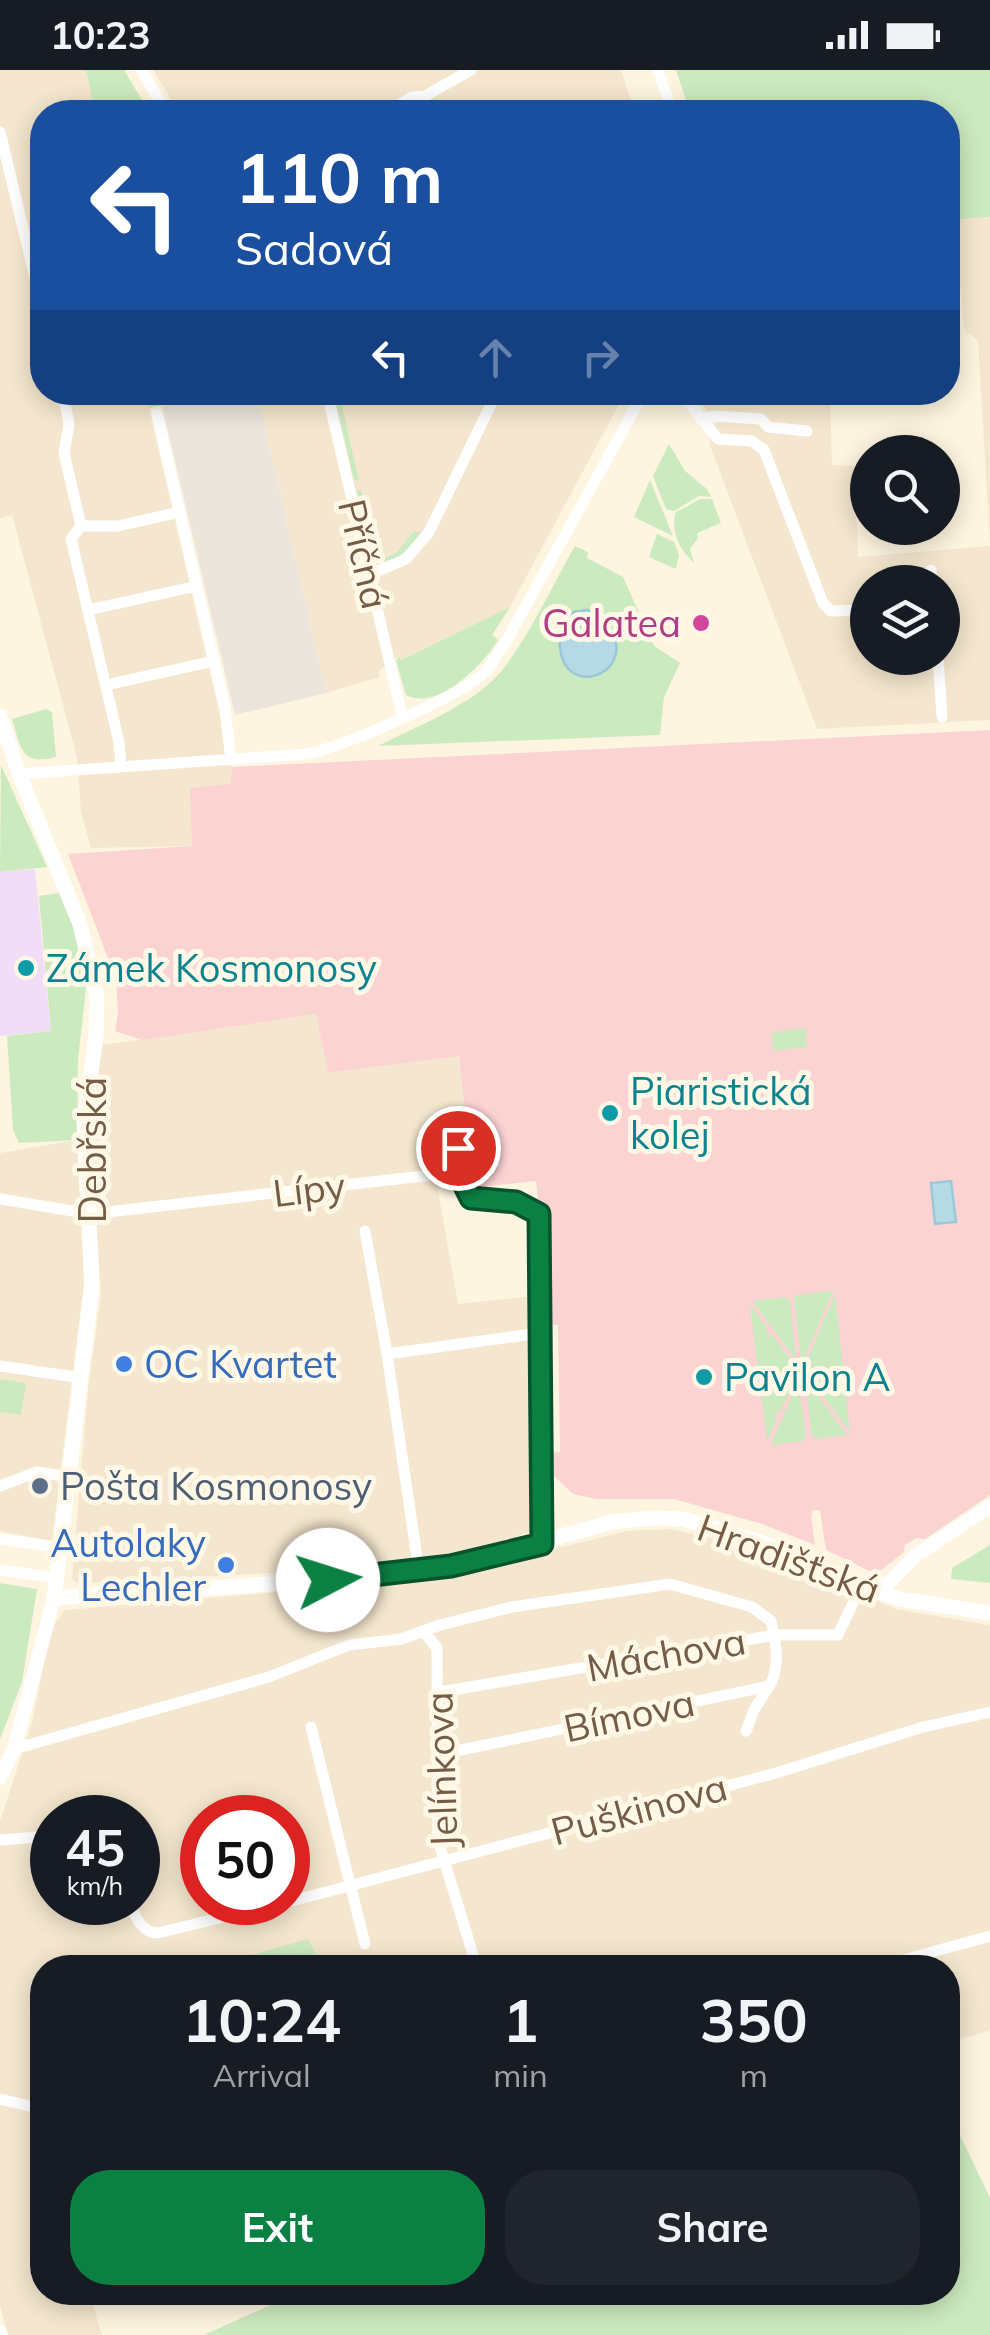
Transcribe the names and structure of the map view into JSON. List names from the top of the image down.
{
  "streets": {
    "main road": ["Debřská", "Hradišťská"],
    "street": [
      "Příčná",
      "Lípy",
      "Máchova",
      "Bímova",
      "Jelínkova",
      "Puškinova"
    ]
  },
  "crossings": [
    ["Debřská", "Lípy"],
    ["Debřská", "Hradišťská"],
    ["Hradišťská", "Máchova"],
    ["Máchova", "Jelínkova"],
    ["Bímova", "Jelínkova"],
    ["Jelínkova", "Puškinova"]
  ],
  "places": [
    "Galatea",
    "Zámek Kosmonosy",
    "Piaristická kolej",
    "OC Kvartet",
    "Pavilon A",
    "Pošta Kosmonosy",
    "Autolaky Lechler"
  ],
  "page": {
    "status": "10:23",
    "turn": ["110 m", "Sadová"],
    "speed": "45 km/h",
    "limit": "50",
    "eta": [
      "10:24",
      "Arrival",
      "1",
      "min",
      "350",
      "m"
    ],
    "buttons": ["Exit", "Share"]
  }
}
